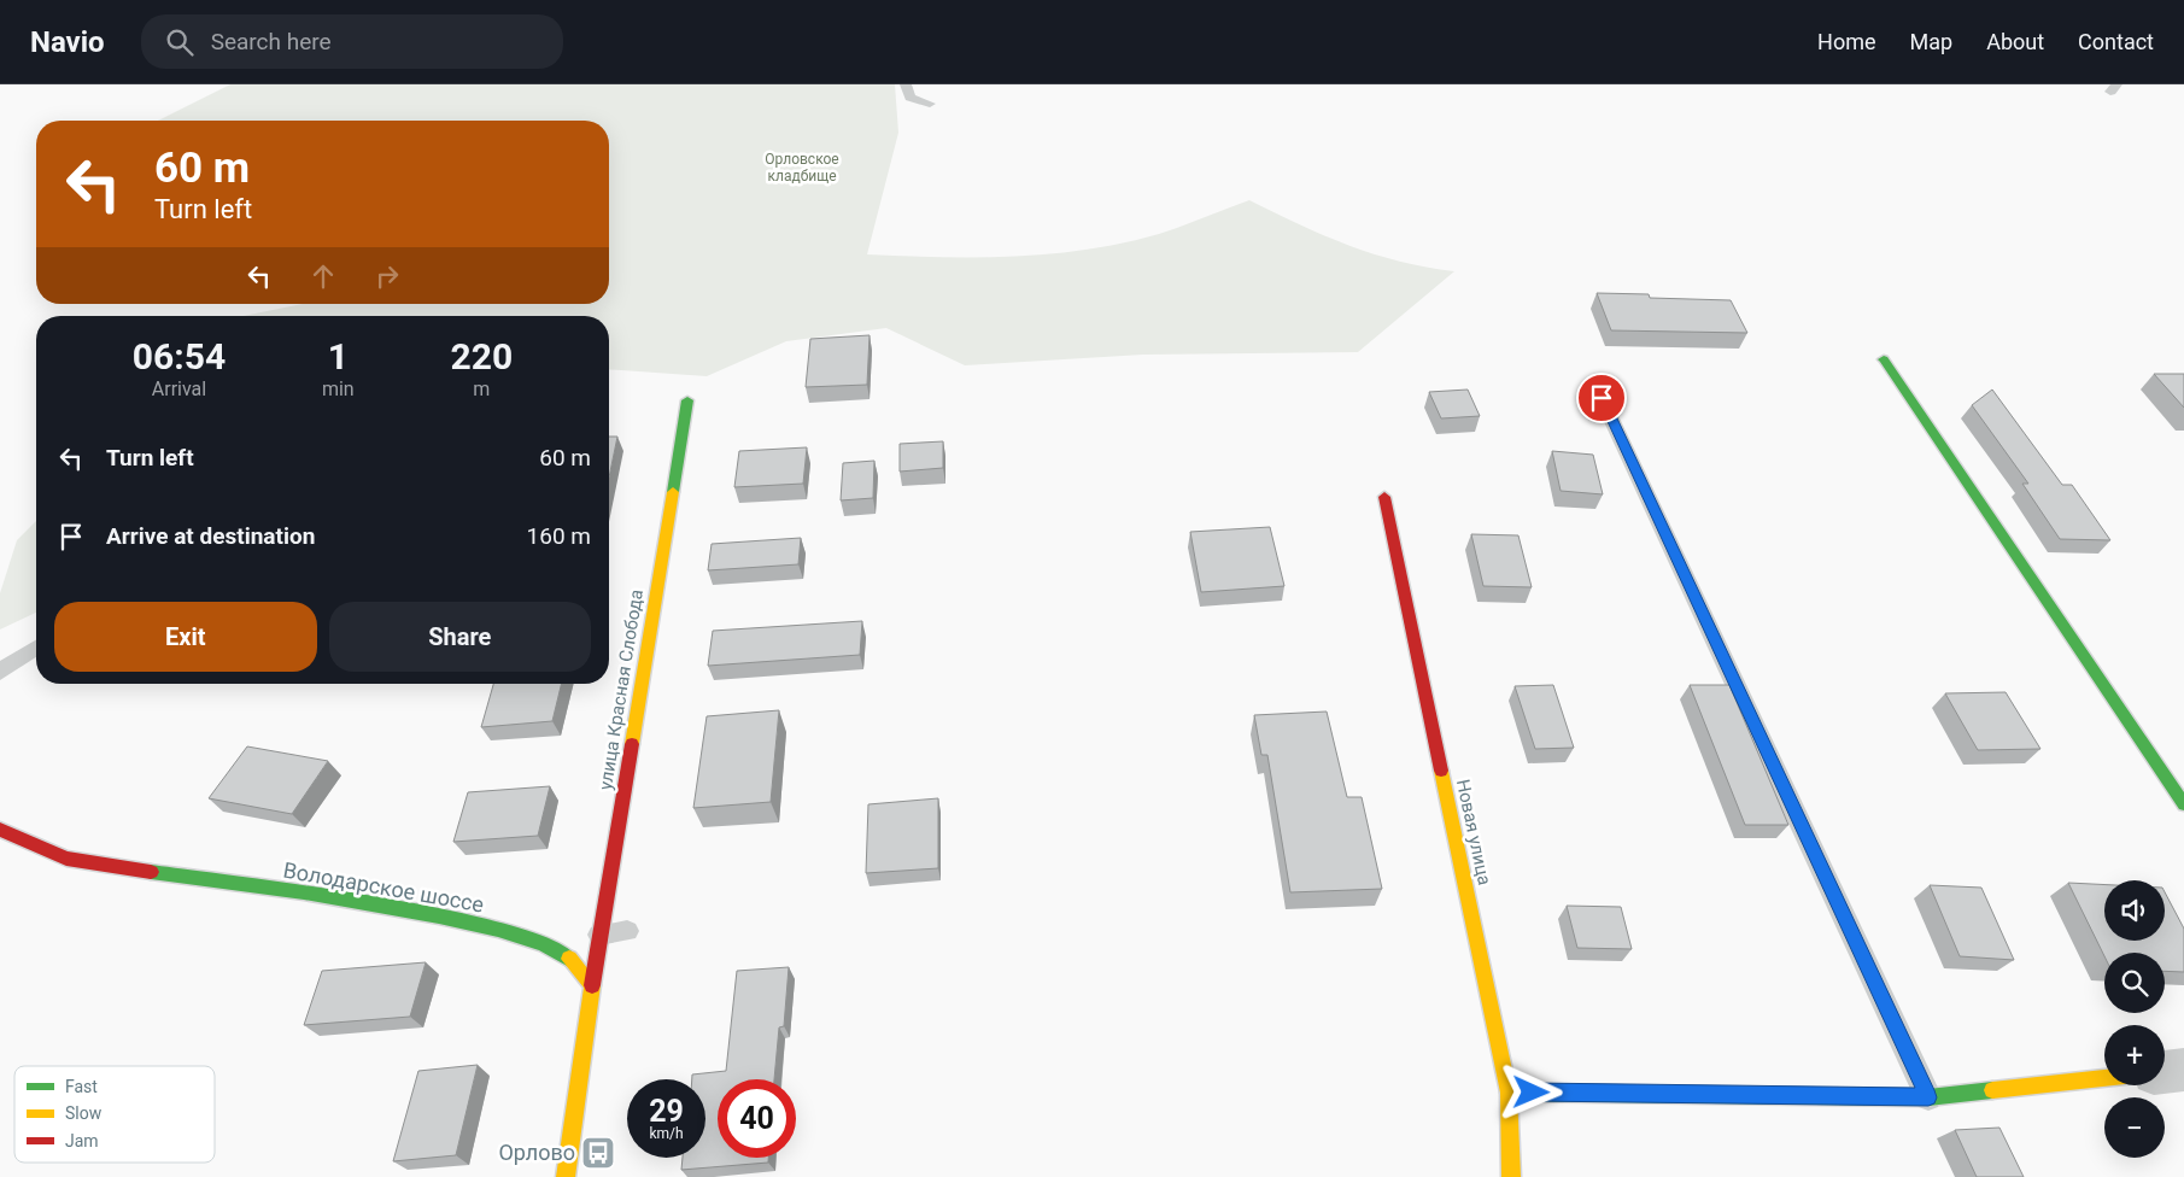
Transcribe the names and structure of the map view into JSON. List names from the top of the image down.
{
  "streets": {
    "street": ["улица Красная Слобода", "Новая улица", "Володарское шоссе"]
  },
  "crossings": [
    ["улица Красная Слобода", "Володарское шоссе"]
  ],
  "parks": ["Орловское кладбище"],
  "places": {
    "bus stop": ["Орлово"]
  },
  "legend": ["Fast", "Slow", "Jam"],
  "page": {
    "header": "Navio",
    "search": "Search here",
    "nav": [
      "Home",
      "Map",
      "About",
      "Contact"
    ],
    "turn": ["60 m", "Turn left"],
    "eta": [
      "06:54",
      "Arrival",
      "1",
      "min",
      "220",
      "m"
    ],
    "list": [
      {
        "name": "Turn left",
        "value": "60 m"
      },
      {
        "name": "Arrive at destination",
        "value": "160 m"
      }
    ],
    "buttons": ["Exit", "Share"],
    "map_buttons": ["+", "−"],
    "speed": "29 km/h",
    "limit": "40"
  }
}
